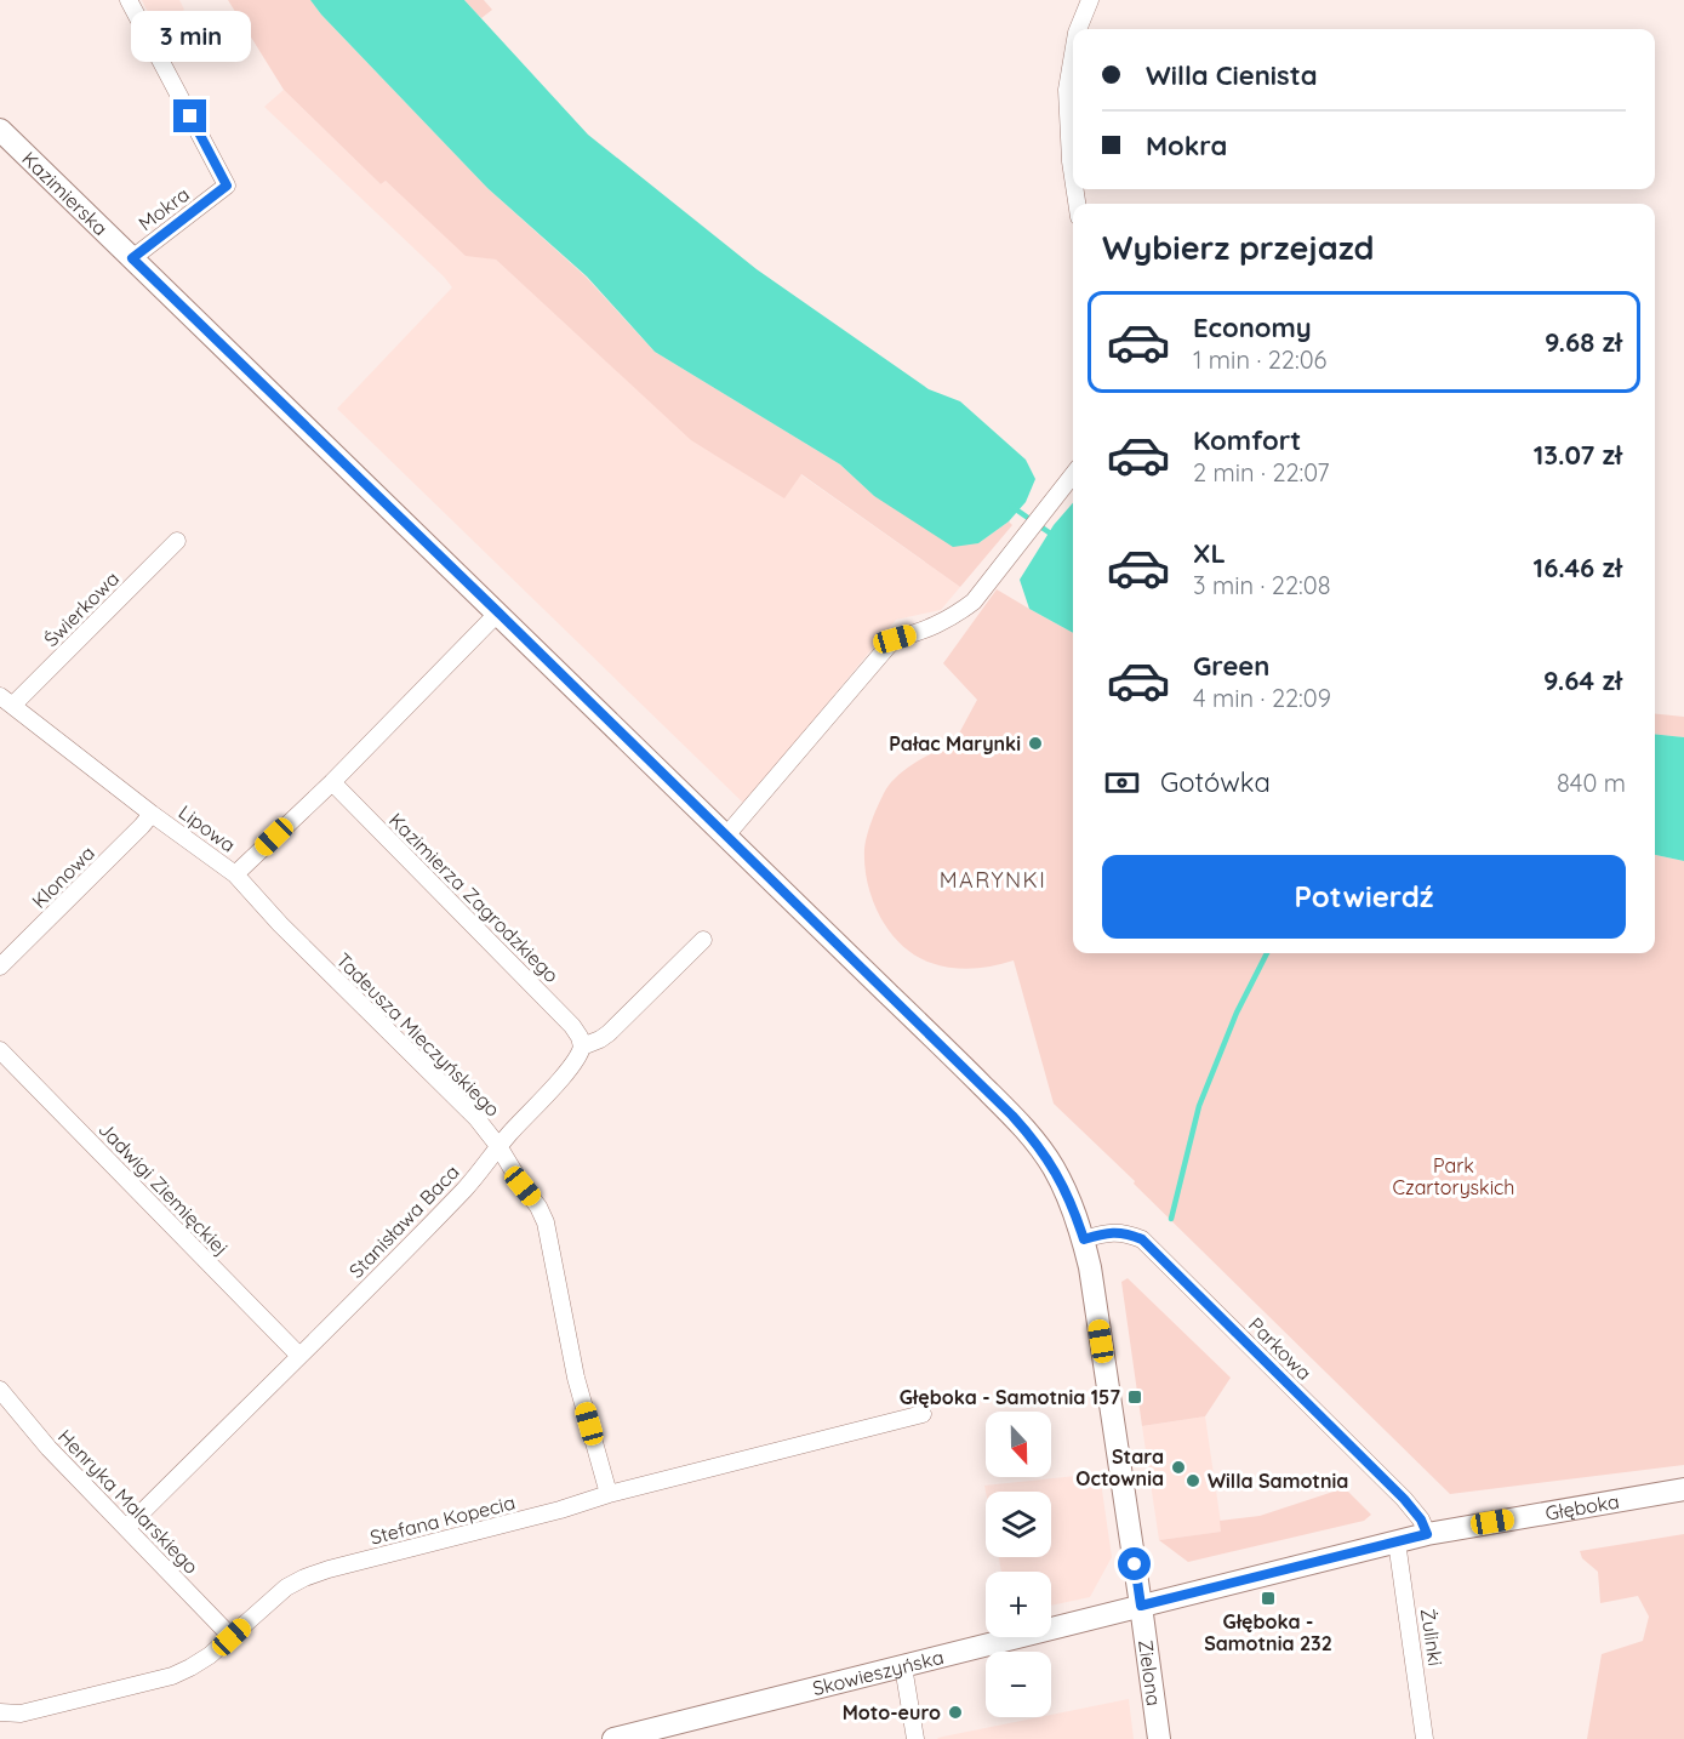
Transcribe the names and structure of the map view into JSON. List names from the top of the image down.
{
  "streets": {
    "main road": [
      "Kazimierska",
      "Głęboka",
      "Skowieszyńska",
      "Zielona"
    ],
    "street": [
      "Mokra",
      "Świerkowa",
      "Lipowa",
      "Klonowa",
      "Kazimierza Zagrodzkiego",
      "Tadeusza Mieczyńskiego",
      "Jadwigi Ziemięckiej",
      "Stanisława Baca",
      "Parkowa",
      "Henryka Malarskiego",
      "Stefana Kopecia",
      "Żulinki"
    ]
  },
  "crossings": [
    ["Kazimierska", "Mokra"],
    ["Kazimierska", "Lipowa"],
    ["Kazimierska", "Parkowa"],
    ["Kazimierska", "Głęboka"],
    ["Kazimierska", "Skowieszyńska"],
    ["Kazimierska", "Zielona"],
    ["Świerkowa", "Lipowa"],
    ["Lipowa", "Klonowa"],
    ["Lipowa", "Kazimierza Zagrodzkiego"],
    ["Lipowa", "Tadeusza Mieczyńskiego"],
    ["Kazimierza Zagrodzkiego", "Stanisława Baca"],
    ["Tadeusza Mieczyńskiego", "Stanisława Baca"],
    ["Tadeusza Mieczyńskiego", "Stefana Kopecia"],
    ["Jadwigi Ziemięckiej", "Stanisława Baca"],
    ["Stanisława Baca", "Henryka Malarskiego"],
    ["Parkowa", "Głęboka"],
    ["Henryka Malarskiego", "Stefana Kopecia"],
    ["Głęboka", "Żulinki"],
    ["Głęboka", "Skowieszyńska"],
    ["Głęboka", "Zielona"],
    ["Skowieszyńska", "Zielona"]
  ],
  "districts": ["MARYNKI"],
  "parks": ["Park Czartoryskich"],
  "places": {
    "other": [
      "Pałac Marynki",
      "Stara Octownia",
      "Willa Samotnia",
      "Moto-euro"
    ],
    "transit": ["Głęboka - Samotnia 157", "Głęboka - Samotnia 232"]
  },
  "north": "bottom",
  "page": {
    "bubble": "3 min",
    "banner": ["Willa Cienista", "Mokra"],
    "heading": "Wybierz przejazd",
    "list": [
      {
        "name": "Economy",
        "note": "1 min · 22:06",
        "value": "9.68 zł"
      },
      {
        "name": "Komfort",
        "note": "2 min · 22:07",
        "value": "13.07 zł"
      },
      {
        "name": "XL",
        "note": "3 min · 22:08",
        "value": "16.46 zł"
      },
      {
        "name": "Green",
        "note": "4 min · 22:09",
        "value": "9.64 zł"
      }
    ],
    "pay": ["Gotówka", "840 m"],
    "buttons": "Potwierdź",
    "map_buttons": ["+", "−"]
  }
}
